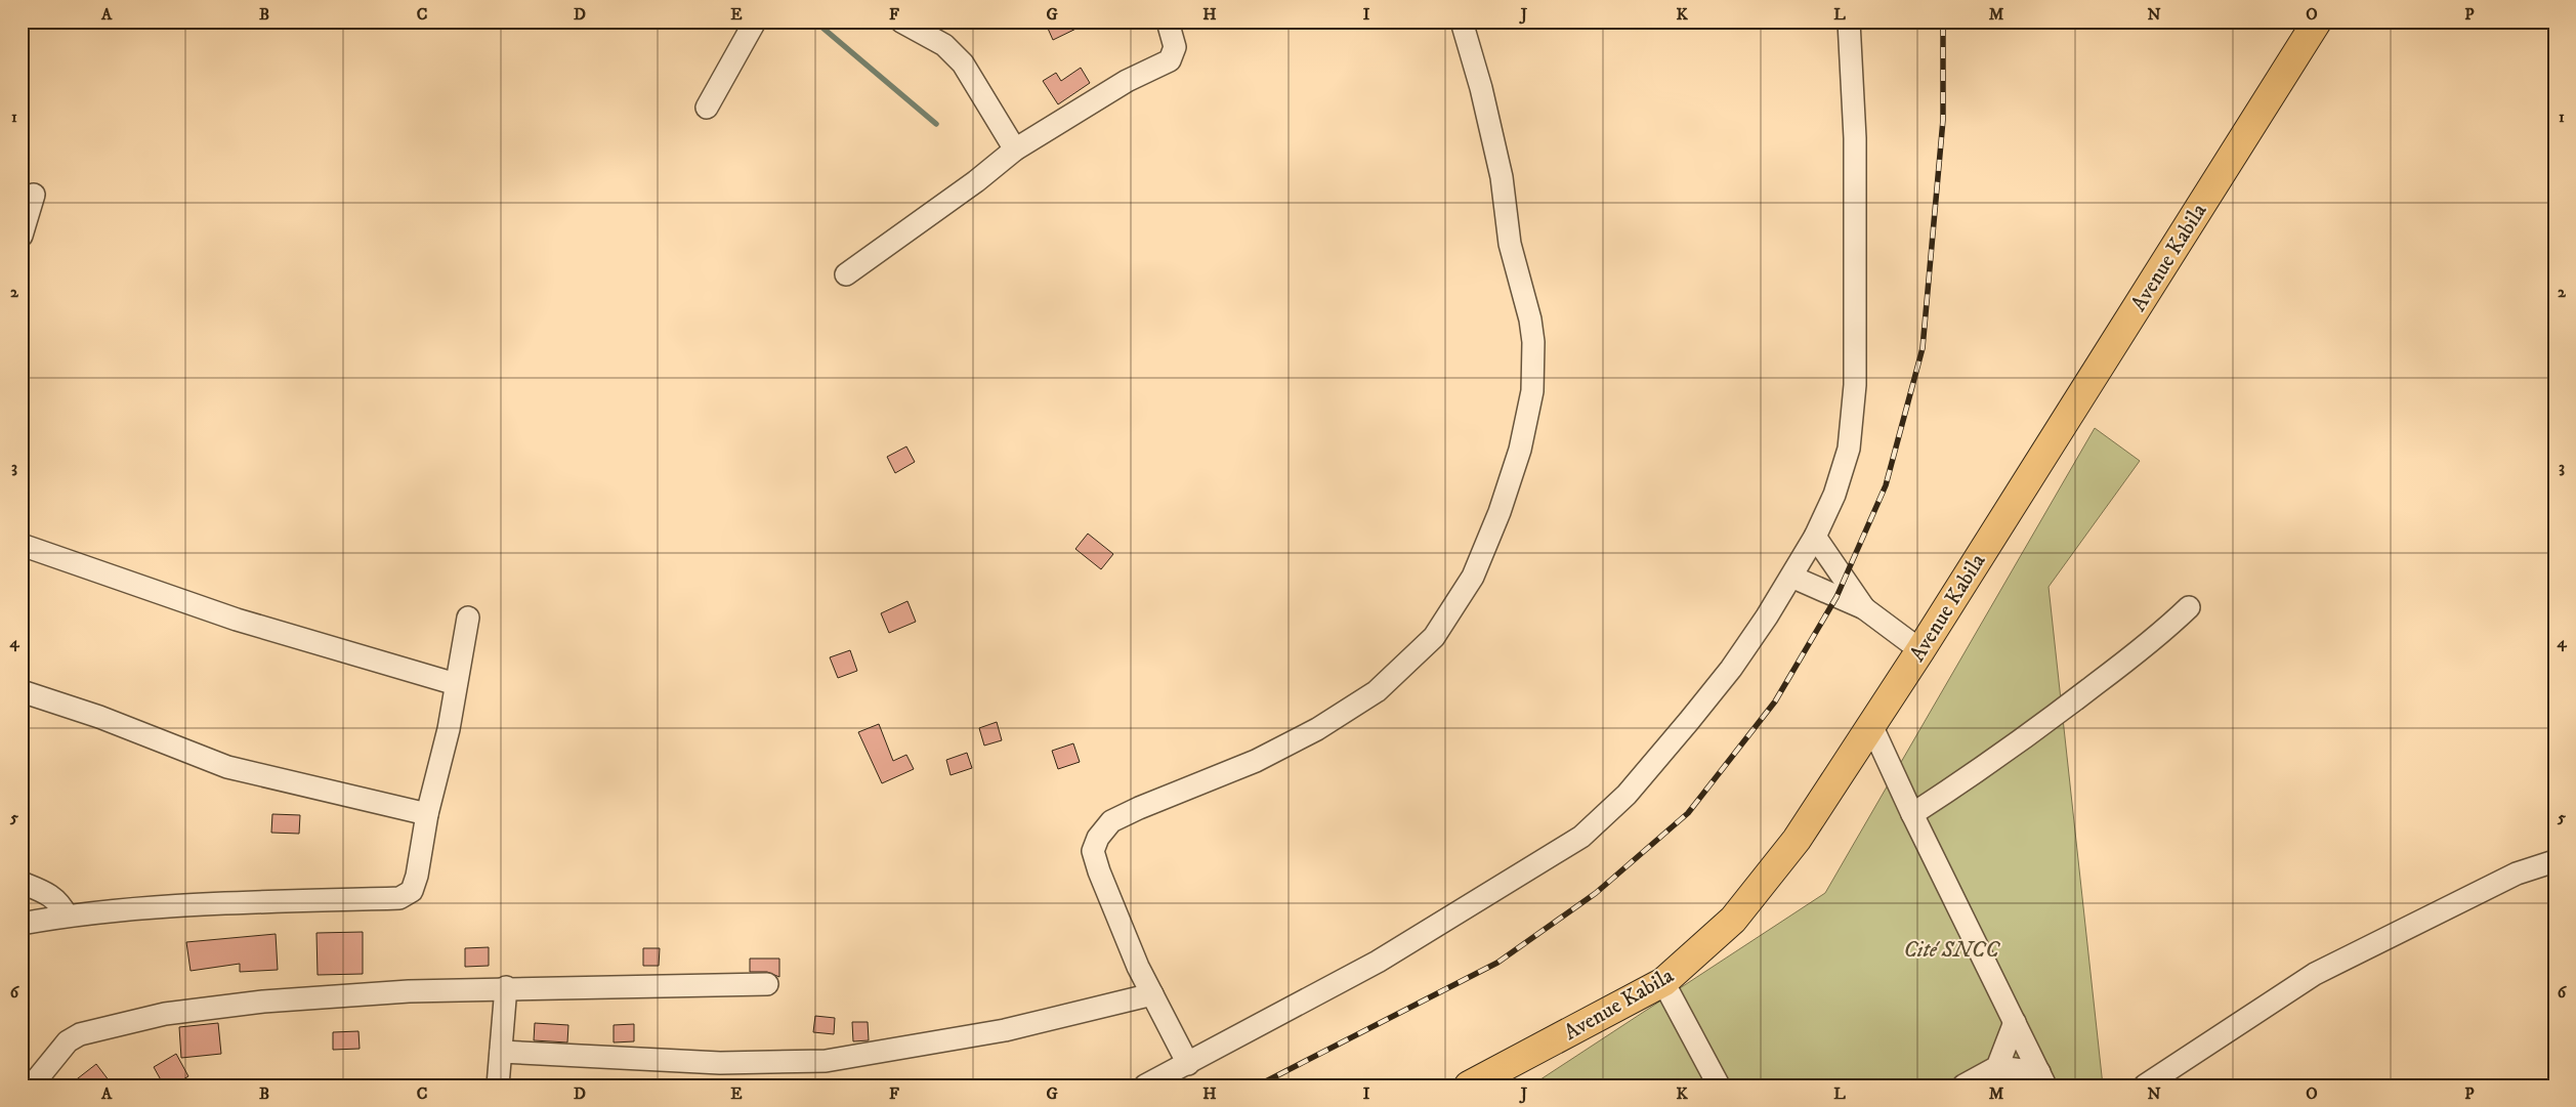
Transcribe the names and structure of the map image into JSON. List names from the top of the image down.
{
  "streets": {
    "highway": ["Avenue Kabila"]
  },
  "parks": ["Cité SNCC"],
  "grid": {
    "columns": [
      "A",
      "B",
      "C",
      "D",
      "E",
      "F",
      "G",
      "H",
      "I",
      "J",
      "K",
      "L",
      "M",
      "N",
      "O",
      "P"
    ],
    "rows": [
      "1",
      "2",
      "3",
      "4",
      "5",
      "6"
    ]
  }
}
